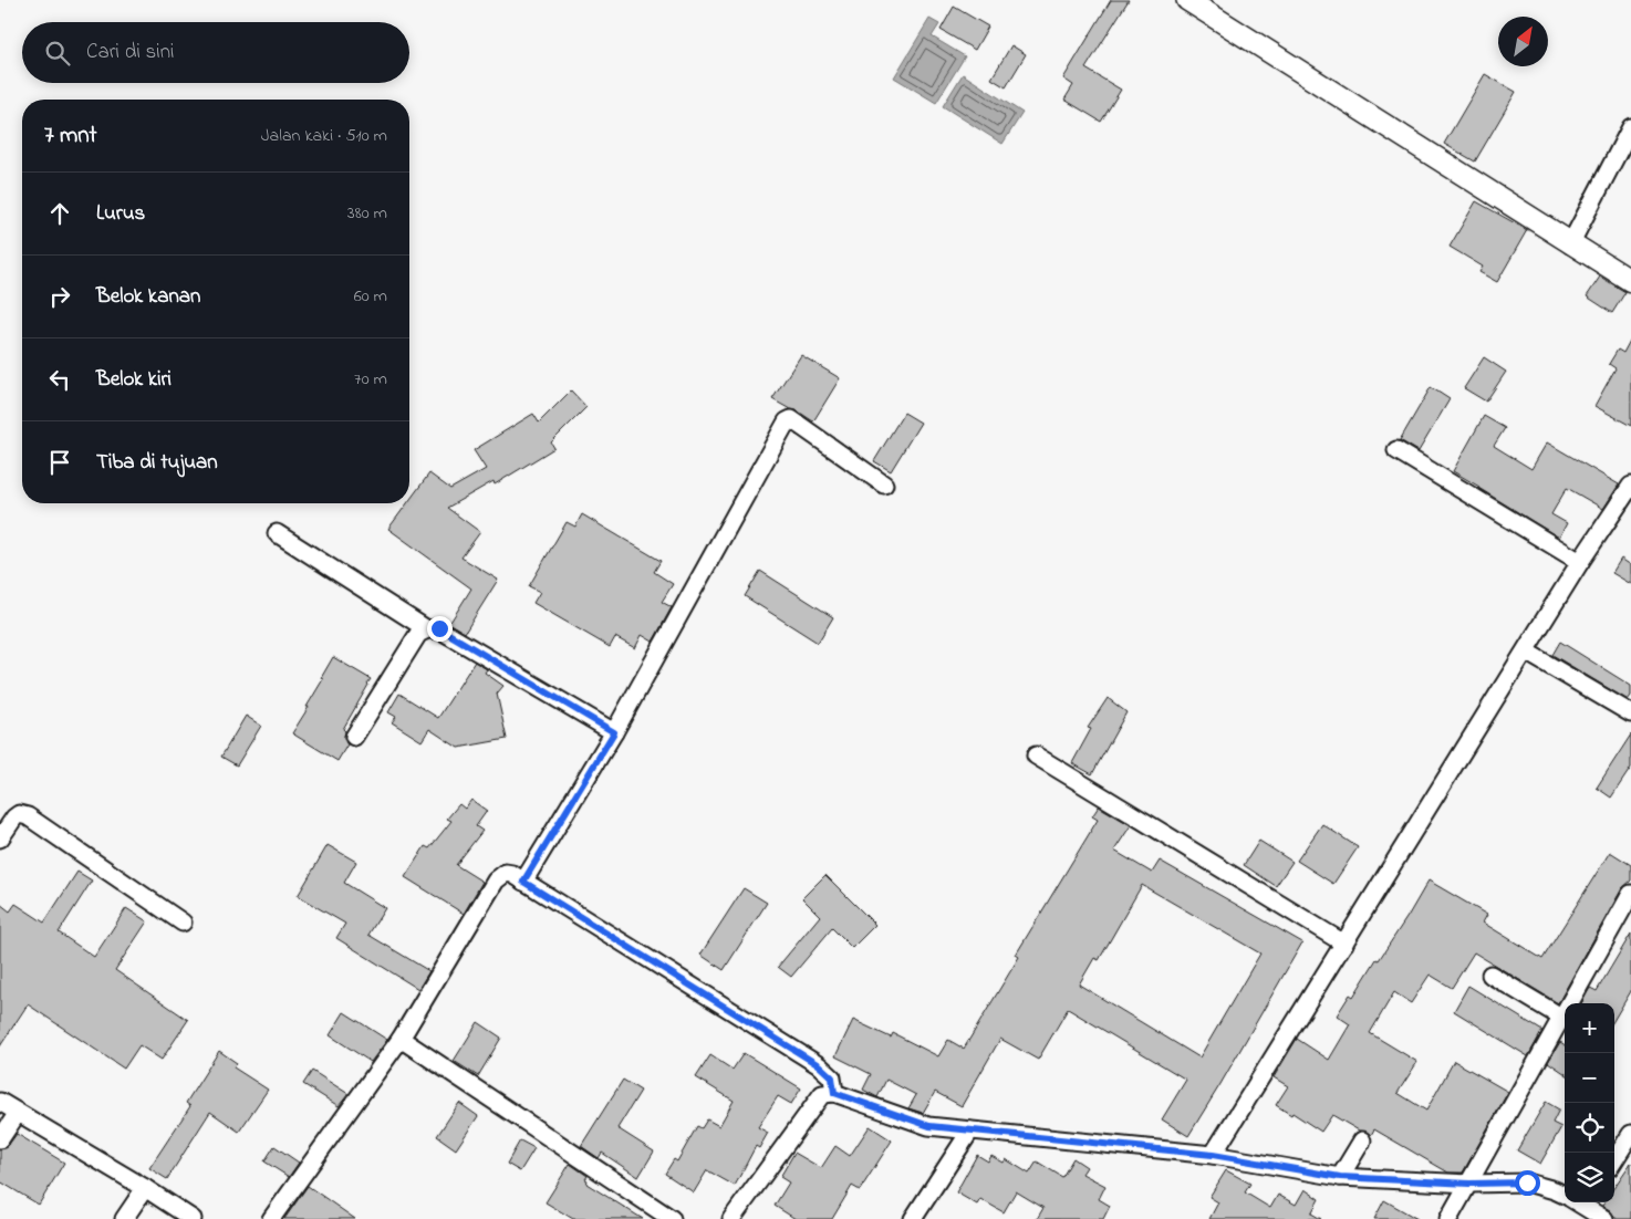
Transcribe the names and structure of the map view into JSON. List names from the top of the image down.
{
  "north": "top right",
  "page": {
    "search": "Cari di sini",
    "heading": ["7 mnt", "Jalan kaki · 510 m"],
    "list": [
      ["Lurus", "380 m"],
      ["Belok kanan", "60 m"],
      ["Belok kiri", "70 m"],
      "Tiba di tujuan"
    ],
    "map_buttons": ["+", "−"]
  }
}
